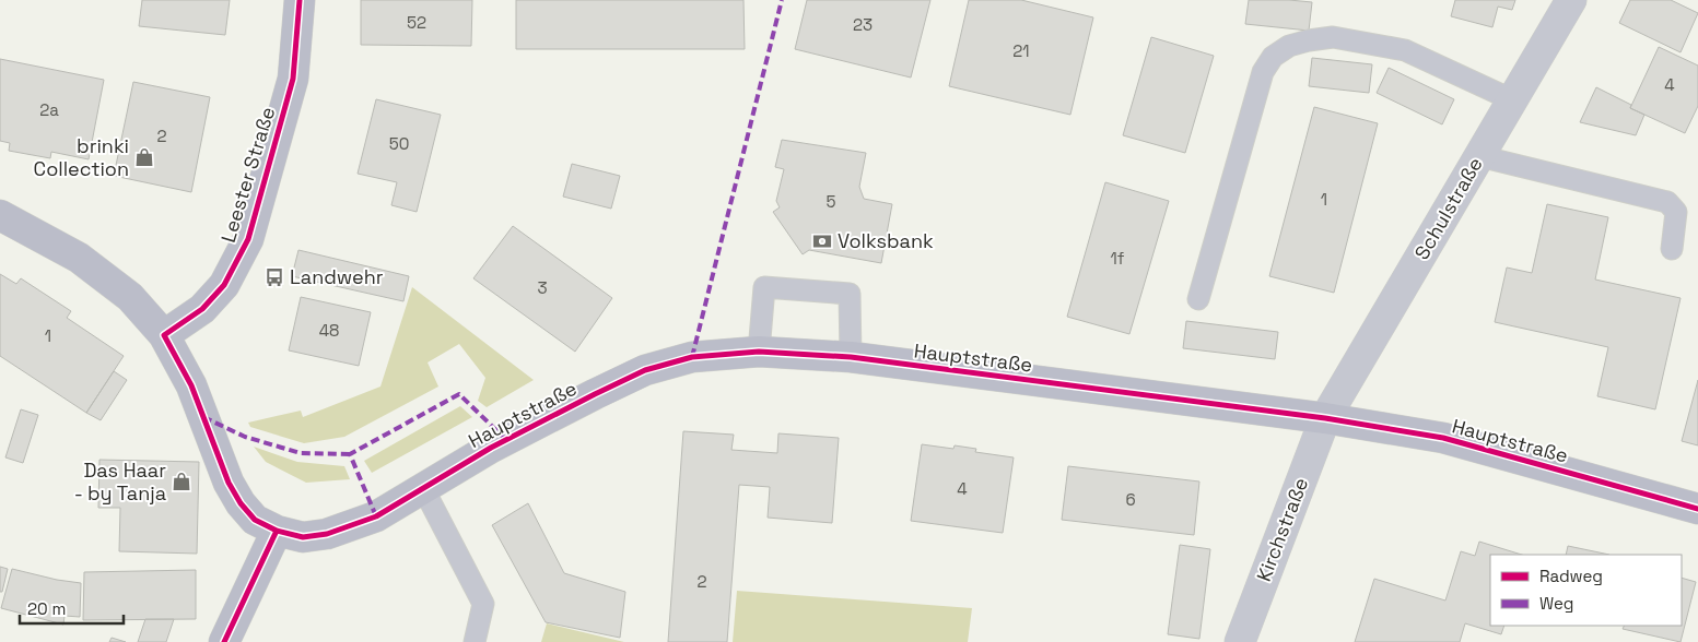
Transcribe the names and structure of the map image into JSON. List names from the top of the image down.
{
  "streets": {
    "main road": ["Leester Straße", "Hauptstraße"],
    "street": ["Schulstraße", "Kirchstraße"]
  },
  "crossings": [
    ["Schulstraße", "Hauptstraße"],
    ["Schulstraße", "Kirchstraße"],
    ["Hauptstraße", "Kirchstraße"]
  ],
  "places": {
    "shop": ["brinki Collection", "Das Haar - by Tanja"],
    "bank": ["Volksbank"],
    "bus stop": ["Landwehr"]
  },
  "house_numbers": [
    "52",
    "23",
    "21",
    "4",
    "2a",
    "2",
    "50",
    "1",
    "5",
    "1f",
    "3",
    "48",
    "1",
    "4",
    "6",
    "2"
  ],
  "legend": ["Radweg", "Weg"],
  "scale_bar": "20 m"
}
